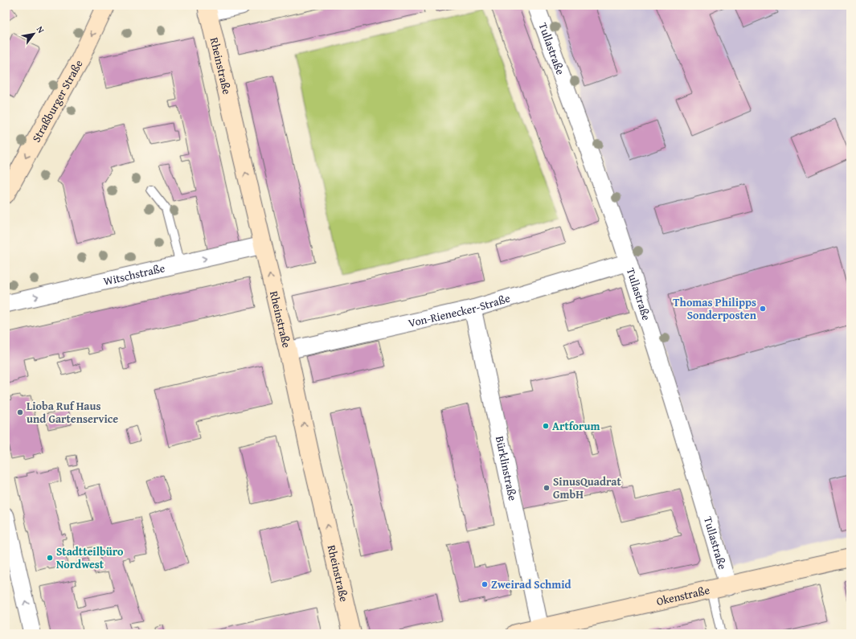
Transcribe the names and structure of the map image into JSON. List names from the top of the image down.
{
  "streets": {
    "main road": ["Rheinstraße", "Straßburger Straße", "Okenstraße"],
    "street": [
      "Tullastraße",
      "Witschstraße",
      "Von-Rienecker-Straße",
      "Bürklinstraße"
    ]
  },
  "crossings": [
    ["Tullastraße", "Von-Rienecker-Straße"],
    ["Tullastraße", "Okenstraße"],
    ["Rheinstraße", "Witschstraße"],
    ["Rheinstraße", "Von-Rienecker-Straße"],
    ["Von-Rienecker-Straße", "Bürklinstraße"],
    ["Bürklinstraße", "Okenstraße"]
  ],
  "one_way": ["Rheinstraße", "Straßburger Straße", "Witschstraße"],
  "places": [
    "Thomas Philipps Sonderposten",
    "Lioba Ruf Haus und Gartenservice",
    "Artforum",
    "SinusQuadrat GmbH",
    "Stadtteilbüro Nordwest",
    "Zweirad Schmid"
  ],
  "north": "top right"
}
